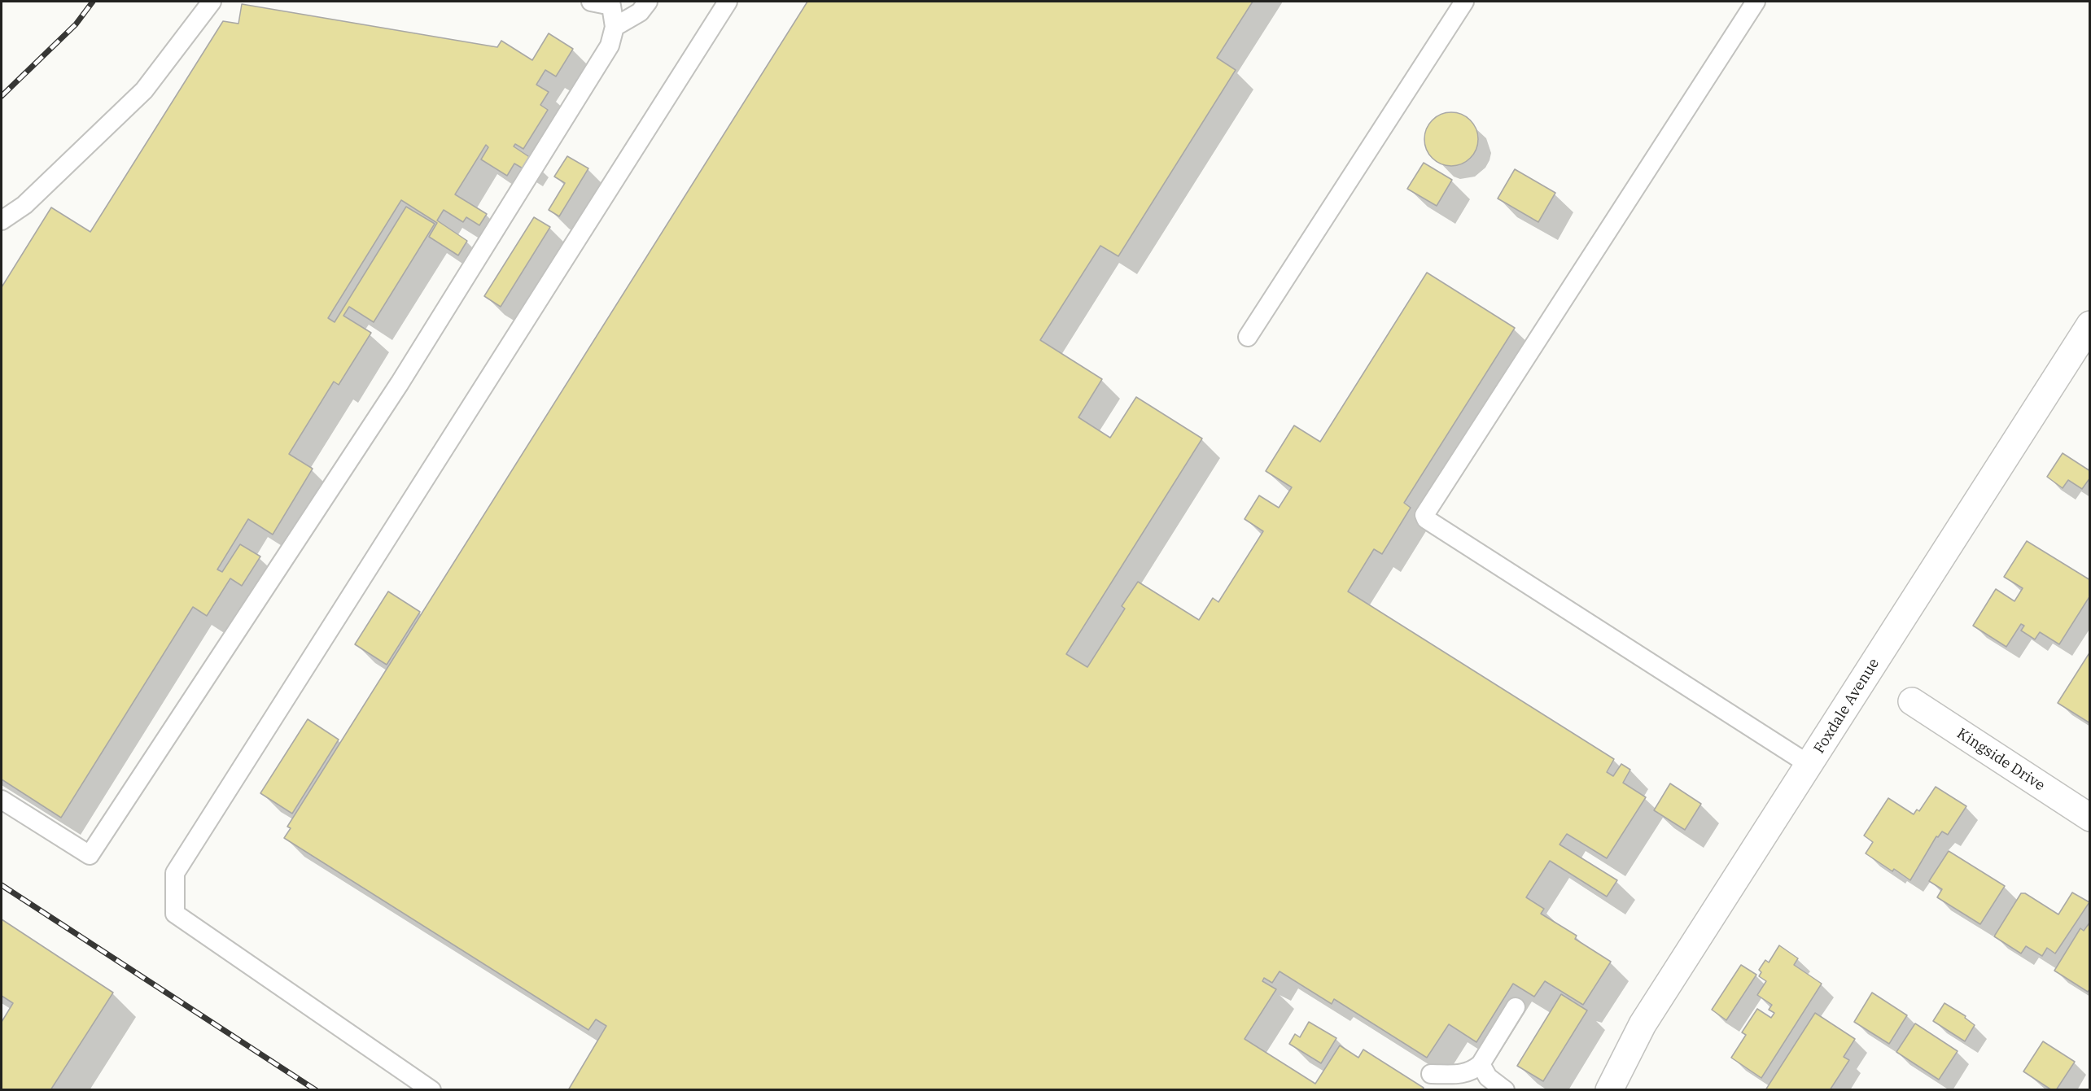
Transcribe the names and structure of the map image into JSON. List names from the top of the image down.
{
  "streets": {
    "street": ["Foxdale Avenue", "Kingside Drive"]
  }
}
